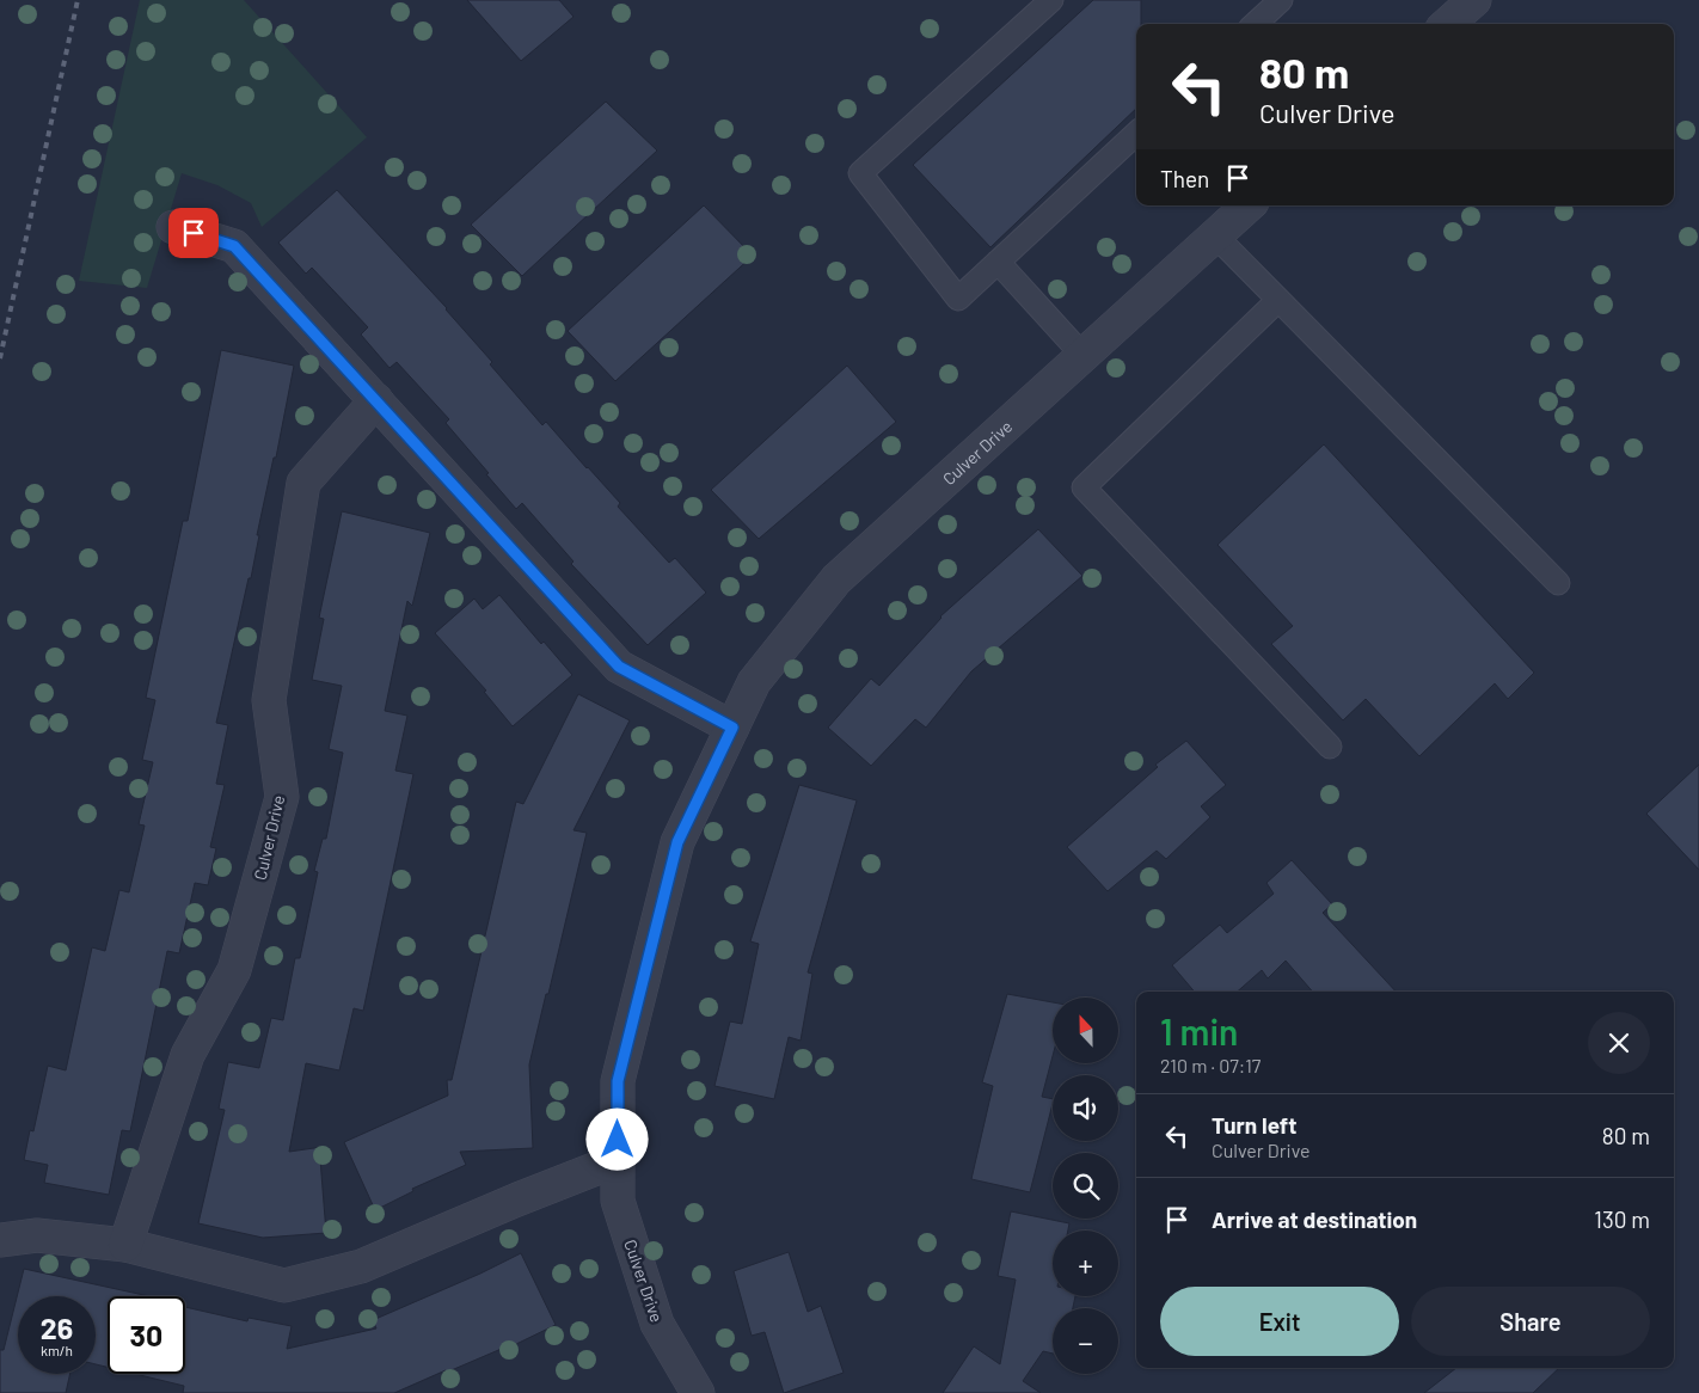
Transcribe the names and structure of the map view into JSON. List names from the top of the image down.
{
  "streets": {
    "street": ["Culver Drive"]
  },
  "north": "top",
  "page": {
    "turn": ["80 m", "Culver Drive"],
    "then": "Then",
    "heading": ["1 min", "210 m · 07:17"],
    "map_buttons": ["+", "−"],
    "list": [
      {
        "name": "Turn left",
        "note": "Culver Drive",
        "value": "80 m"
      },
      {
        "name": "Arrive at destination",
        "value": "130 m"
      }
    ],
    "buttons": ["Exit", "Share"],
    "speed": "26 km/h",
    "limit": "30"
  }
}
